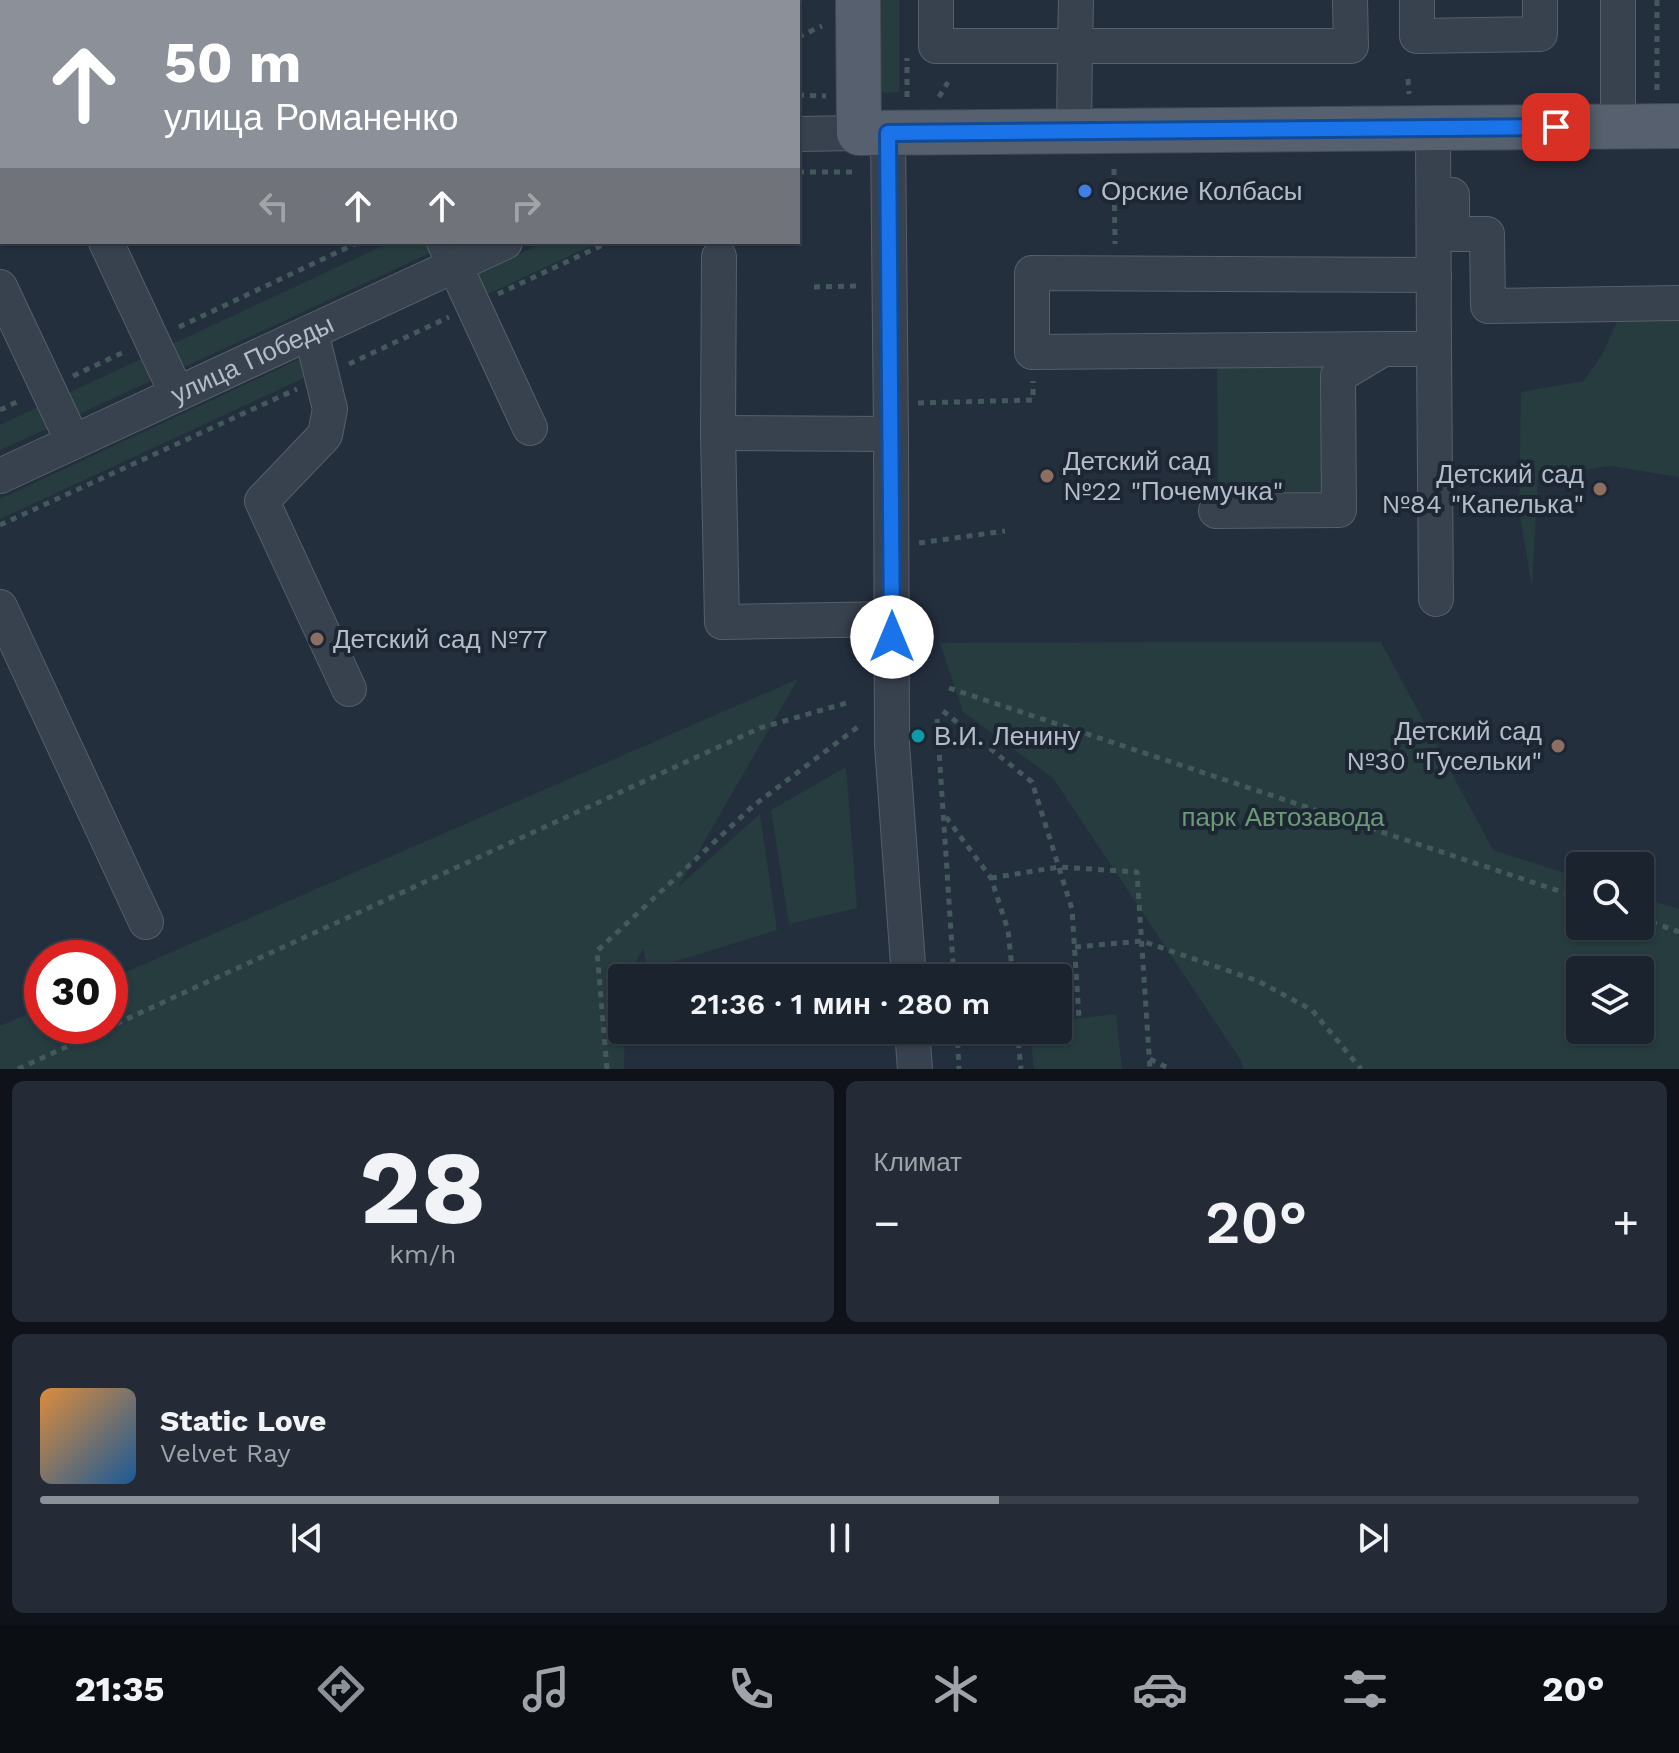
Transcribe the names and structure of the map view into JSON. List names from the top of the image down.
{
  "streets": {
    "street": ["улица Победы"]
  },
  "parks": ["парк Автозавода"],
  "places": [
    "Орские Колбасы",
    "Детский сад №22 \"Почемучка\"",
    "Детский сад №84 \"Капелька\"",
    "Детский сад №77",
    "В.И. Ленину",
    "Детский сад №30 \"Гусельки\""
  ],
  "page": {
    "turn": ["50 m", "улица Романенко"],
    "limit": "30",
    "trip": "21:36 · 1 мин · 280 m",
    "tile": [
      ["28", "km/h"],
      "Климат"
    ],
    "heat": ["−", "20°", "+"],
    "song": ["Static Love", "Velvet Ray"],
    "tabs": ["21:35", "20°"]
  }
}
